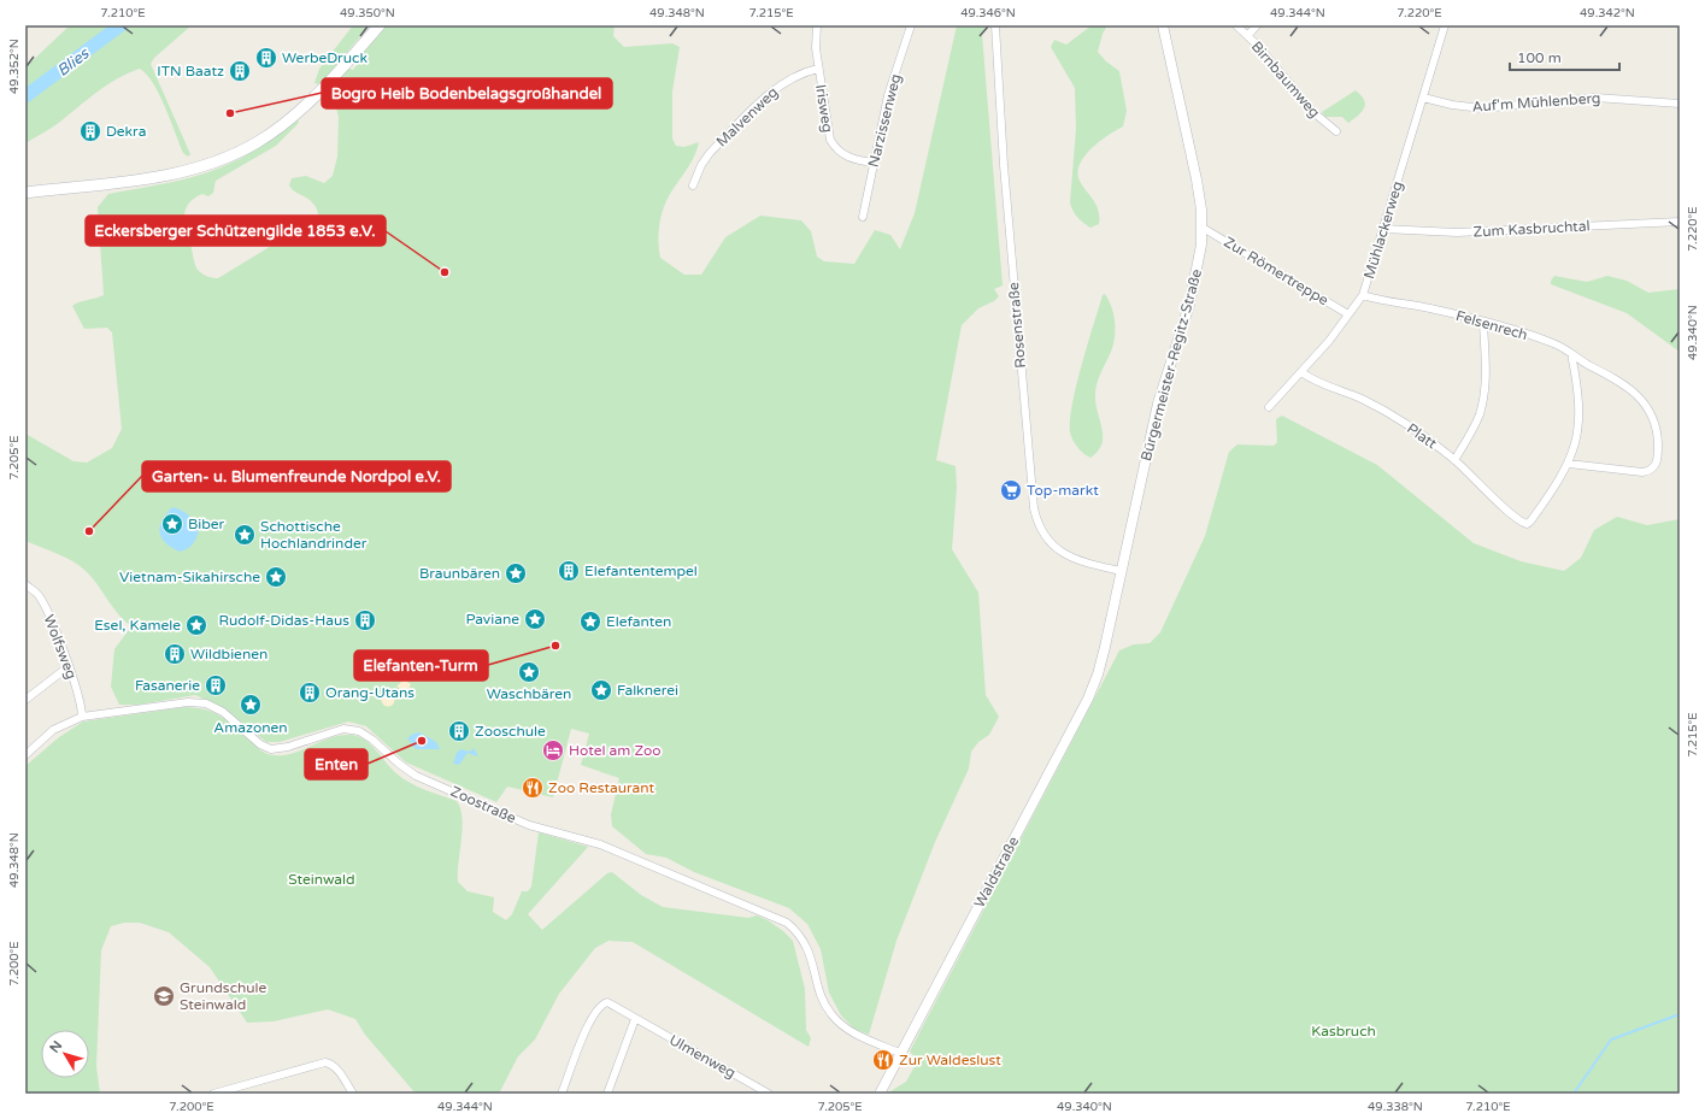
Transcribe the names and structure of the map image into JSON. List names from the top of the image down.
{
  "streets": {
    "street": [
      "Birnbaumweg",
      "Auf'm Mühlenberg",
      "Irisweg",
      "Malvenweg",
      "Narzissenweg",
      "Zum Kasbruchtal",
      "Mühlackerweg",
      "Zur Römertreppe",
      "Rosenstraße",
      "Felsenrech",
      "Bürgermeister-Regitz-Straße",
      "Platt",
      "Wolfsweg",
      "Zoostraße",
      "Waldstraße",
      "Ulmenweg"
    ]
  },
  "crossings": [
    ["Auf'm Mühlenberg", "Mühlackerweg"],
    ["Irisweg", "Malvenweg"],
    ["Irisweg", "Narzissenweg"],
    ["Zum Kasbruchtal", "Mühlackerweg"],
    ["Mühlackerweg", "Zur Römertreppe"],
    ["Mühlackerweg", "Felsenrech"],
    ["Mühlackerweg", "Platt"],
    ["Zur Römertreppe", "Bürgermeister-Regitz-Straße"],
    ["Rosenstraße", "Bürgermeister-Regitz-Straße"],
    ["Felsenrech", "Platt"],
    ["Bürgermeister-Regitz-Straße", "Waldstraße"],
    ["Wolfsweg", "Zoostraße"],
    ["Zoostraße", "Waldstraße"]
  ],
  "water": ["Blies"],
  "parks": ["Steinwald", "Kasbruch"],
  "places": {
    "building": [
      "WerbeDruck",
      "ITN Baatz",
      "Dekra",
      "Elefantentempel",
      "Rudolf-Didas-Haus",
      "Wildbienen",
      "Fasanerie",
      "Orang-Utans",
      "Zooschule"
    ],
    "other": [
      "Bogro Heib Bodenbelagsgroßhandel",
      "Eckersberger Schützengilde 1853 e.V.",
      "Garten- u. Blumenfreunde Nordpol e.V.",
      "Elefanten-Turm",
      "Enten"
    ],
    "supermarket": ["Top-markt"],
    "place": [
      "Biber",
      "Schottische Hochlandrinder",
      "Braunbären",
      "Vietnam-Sikahirsche",
      "Paviane",
      "Elefanten",
      "Esel, Kamele",
      "Waschbären",
      "Falknerei",
      "Amazonen"
    ],
    "hotel": ["Hotel am Zoo"],
    "restaurant": ["Zoo Restaurant", "Zur Waldeslust"],
    "school or university": ["Grundschule Steinwald"]
  },
  "scale_bar": "100 m",
  "north": "top left",
  "coordinates": [
    "7.210°E",
    "49.350°N",
    "49.348°N",
    "7.215°E",
    "49.346°N",
    "49.344°N",
    "7.220°E",
    "49.342°N",
    "49.352°N",
    "49.340°N",
    "7.205°E",
    "7.200°E",
    "49.338°N"
  ]
}
